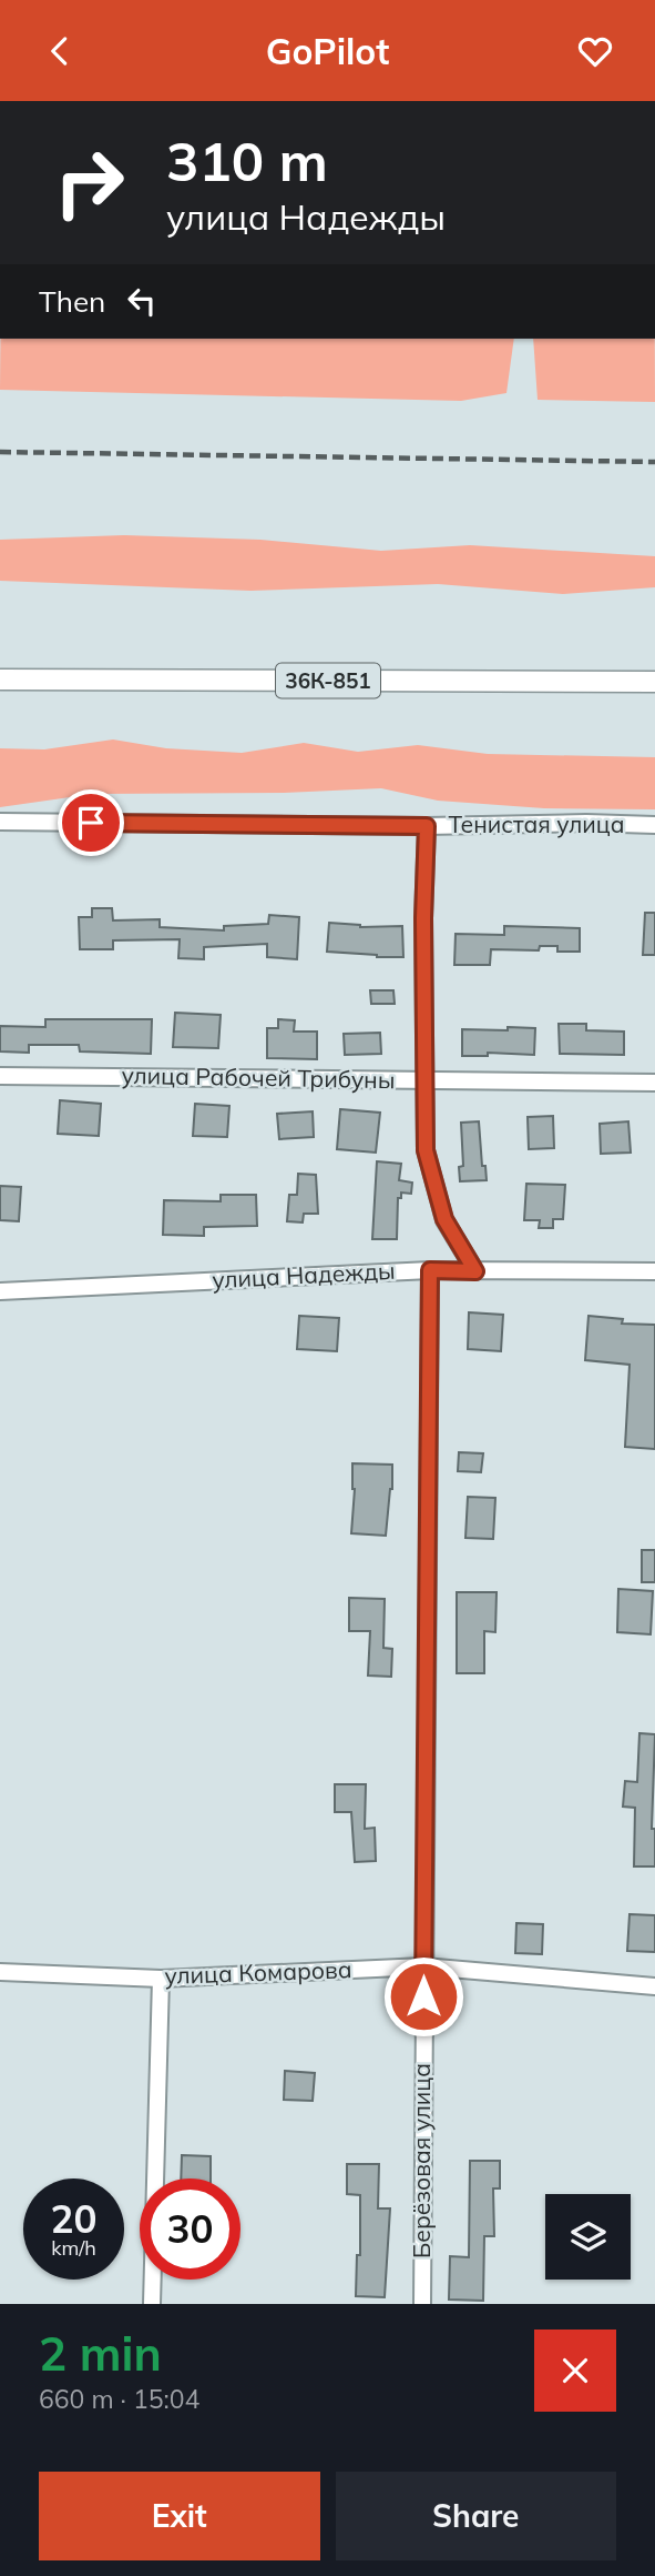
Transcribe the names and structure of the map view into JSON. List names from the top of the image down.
{
  "streets": {
    "main road": ["36К-851"],
    "street": [
      "Тенистая улица",
      "улица Рабочей Трибуны",
      "улица Надежды",
      "улица Комарова",
      "Берёзовая улица"
    ]
  },
  "crossings": [
    ["улица Надежды", "Берёзовая улица"],
    ["улица Комарова", "Берёзовая улица"]
  ],
  "page": {
    "header": "GoPilot",
    "turn": ["310 m", "улица Надежды"],
    "then": "Then",
    "speed": "20 km/h",
    "limit": "30",
    "heading": ["2 min", "660 m · 15:04"],
    "buttons": ["Exit", "Share"]
  }
}
